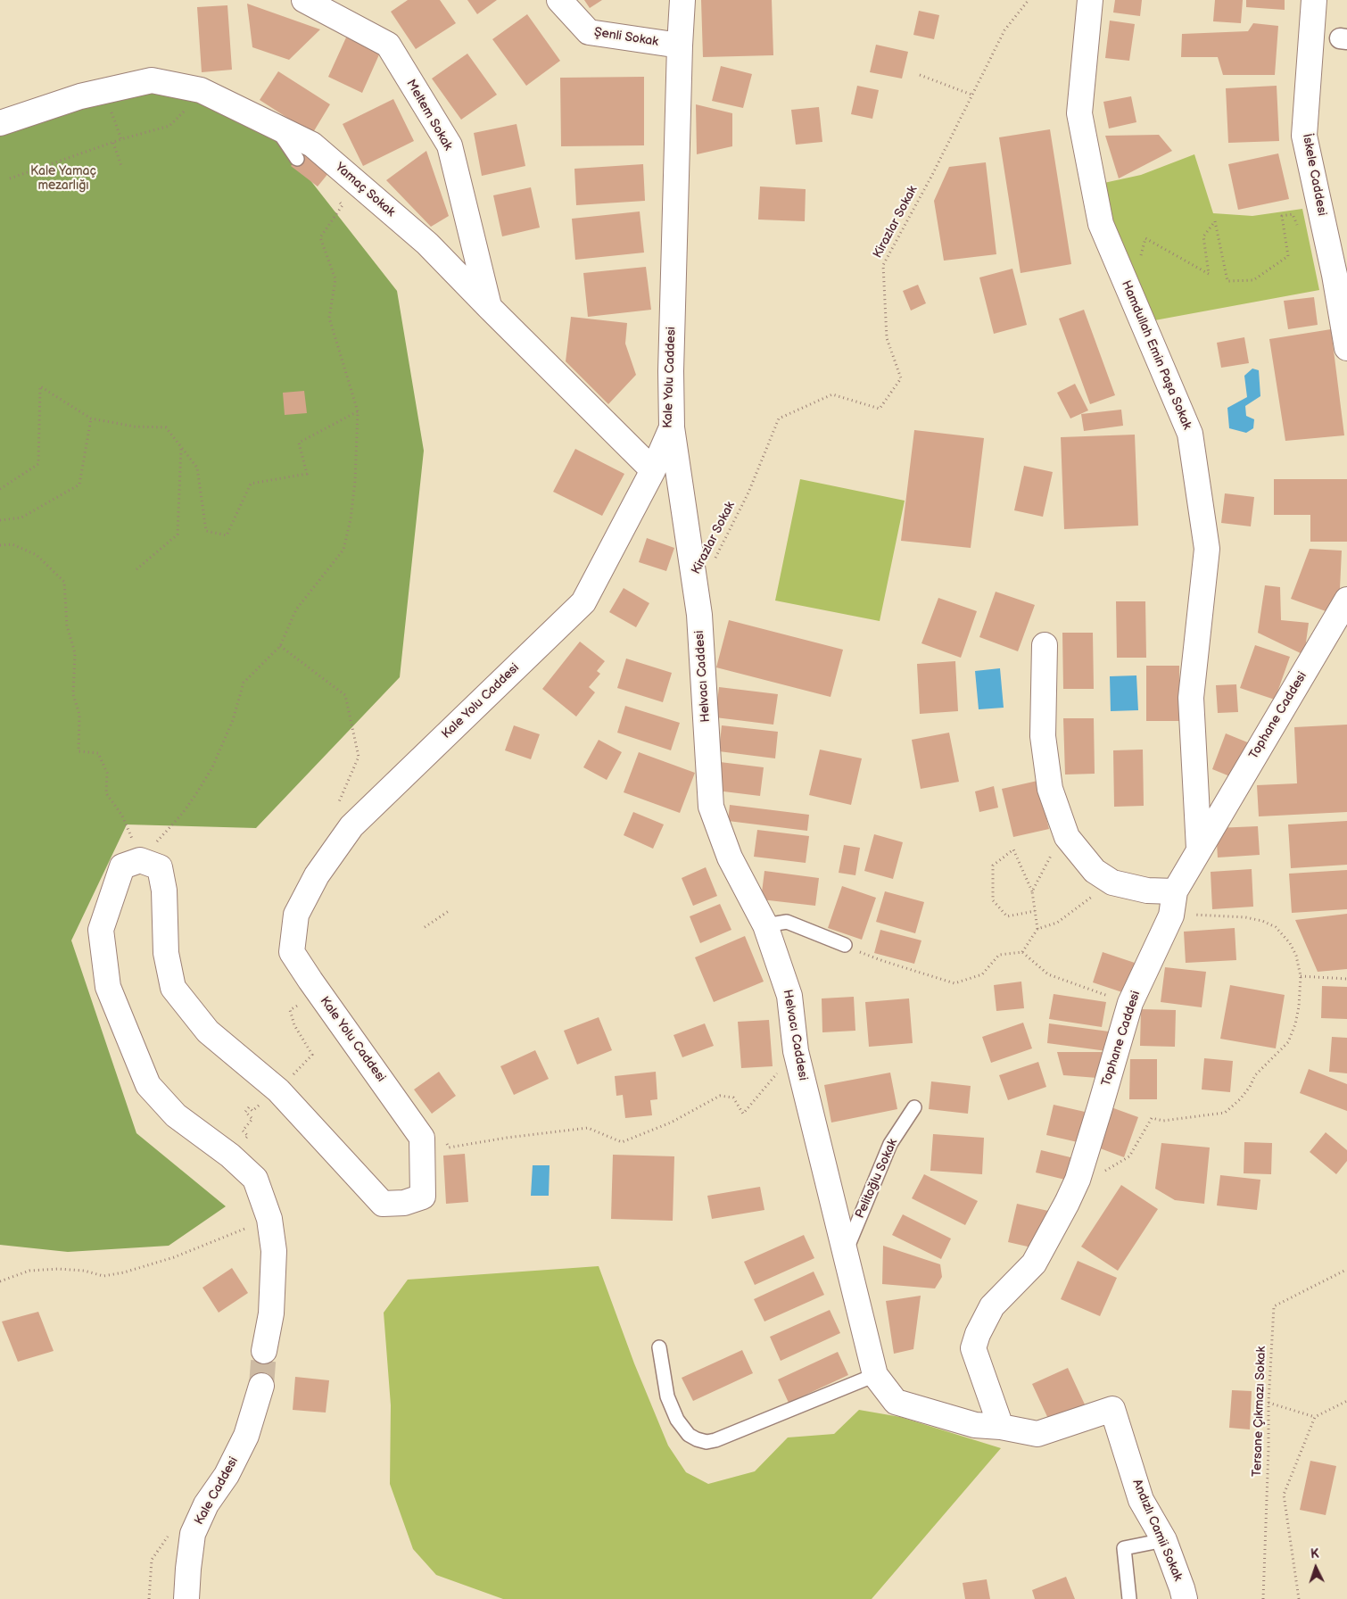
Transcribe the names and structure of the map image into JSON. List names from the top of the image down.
{
  "streets": {
    "street": [
      "Şenli Sokak",
      "Meltem Sokak",
      "İskele Caddesi",
      "Yamaç Sokak",
      "Hamdullah Emin Paşa Sokak",
      "Kale Yolu Caddesi",
      "Helvacı Caddesi",
      "Tophane Caddesi",
      "Kale Caddesi",
      "Andızlı Camii Sokak"
    ],
    "lane": ["Pelitoğlu Sokak"],
    "path": ["Kirazlar Sokak", "Tersane Çıkmazı Sokak"]
  },
  "crossings": [
    ["Şenli Sokak", "Kale Yolu Caddesi"],
    ["Meltem Sokak", "Yamaç Sokak"],
    ["Yamaç Sokak", "Kale Yolu Caddesi"],
    ["Hamdullah Emin Paşa Sokak", "Tophane Caddesi"],
    ["Kale Yolu Caddesi", "Helvacı Caddesi"],
    ["Helvacı Caddesi", "Tophane Caddesi"],
    ["Helvacı Caddesi", "Pelitoğlu Sokak"],
    ["Helvacı Caddesi", "Andızlı Camii Sokak"],
    ["Tophane Caddesi", "Andızlı Camii Sokak"]
  ],
  "parks": ["Kale Yamaç mezarlığı"],
  "north": "top"
}
